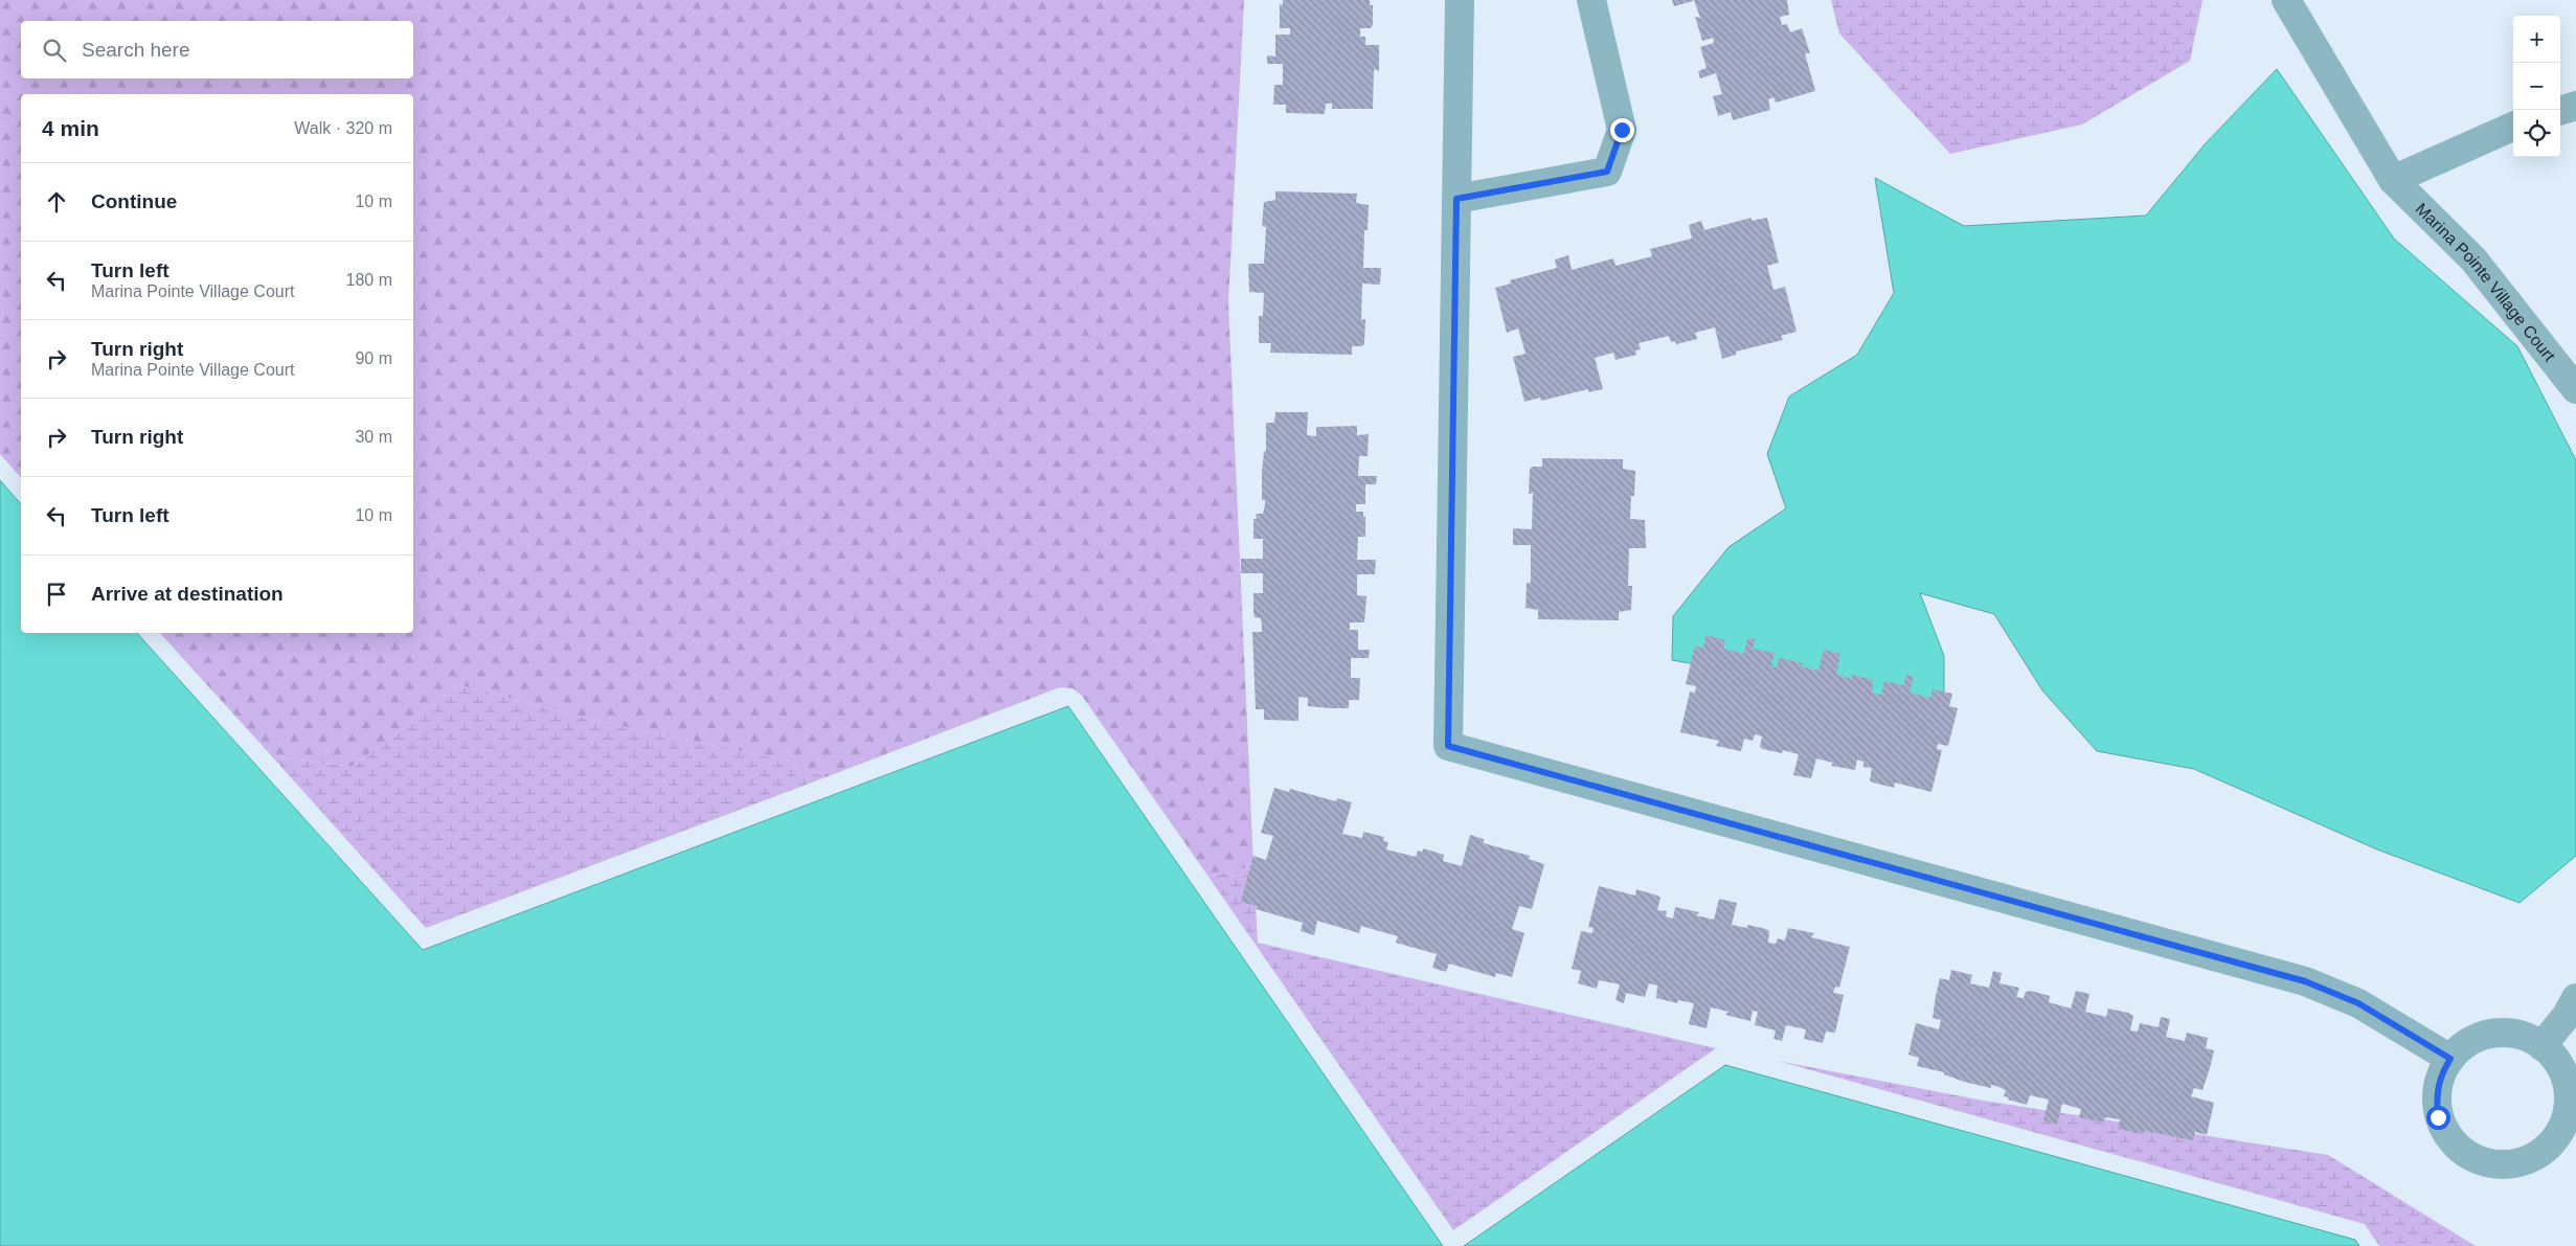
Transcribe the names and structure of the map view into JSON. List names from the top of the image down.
{
  "streets": {
    "street": ["Marina Pointe Village Court"]
  },
  "page": {
    "map_buttons": ["+", "−"],
    "search": "Search here",
    "heading": ["4 min", "Walk · 320 m"],
    "list": [
      ["Continue", "10 m"],
      ["Turn left", "Marina Pointe Village Court", "180 m"],
      ["Turn right", "Marina Pointe Village Court", "90 m"],
      ["Turn right", "30 m"],
      ["Turn left", "10 m"],
      "Arrive at destination"
    ]
  }
}
